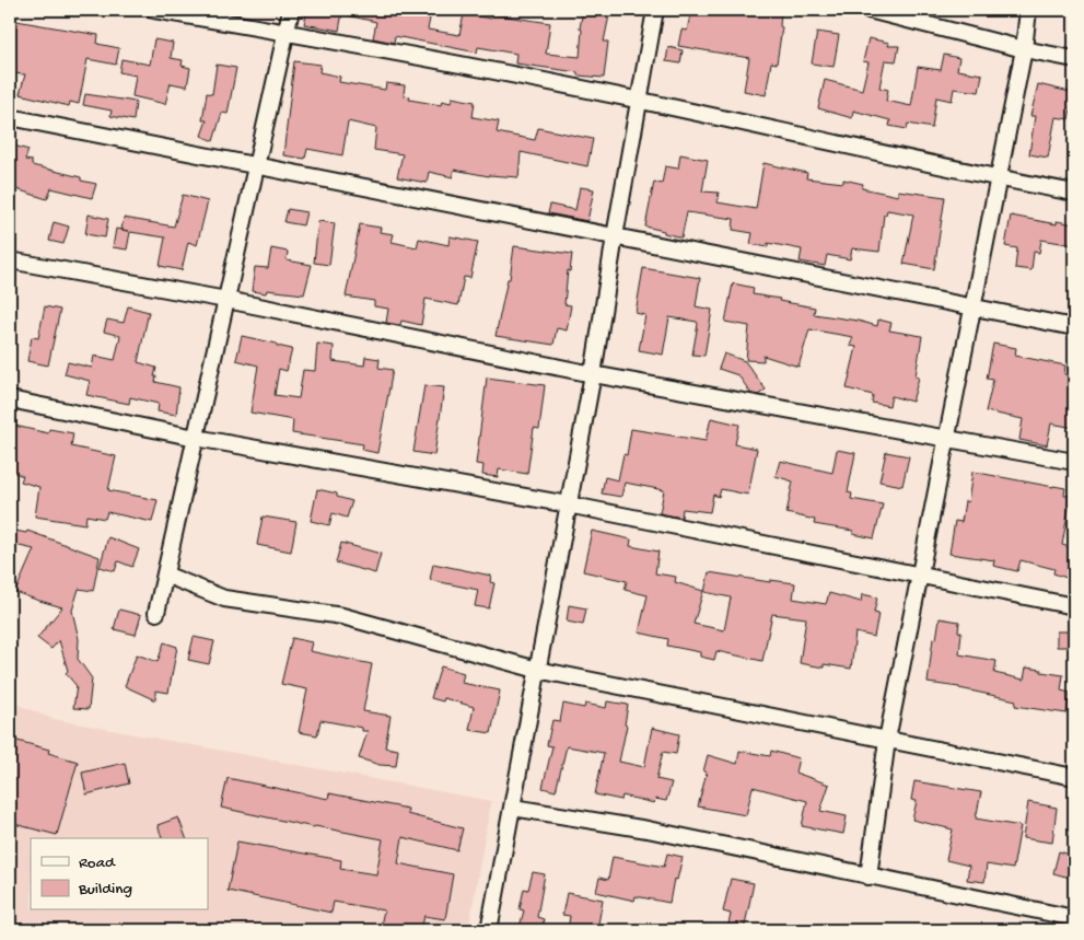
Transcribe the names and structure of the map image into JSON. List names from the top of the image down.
{
  "legend": ["Road", "Building"]
}
